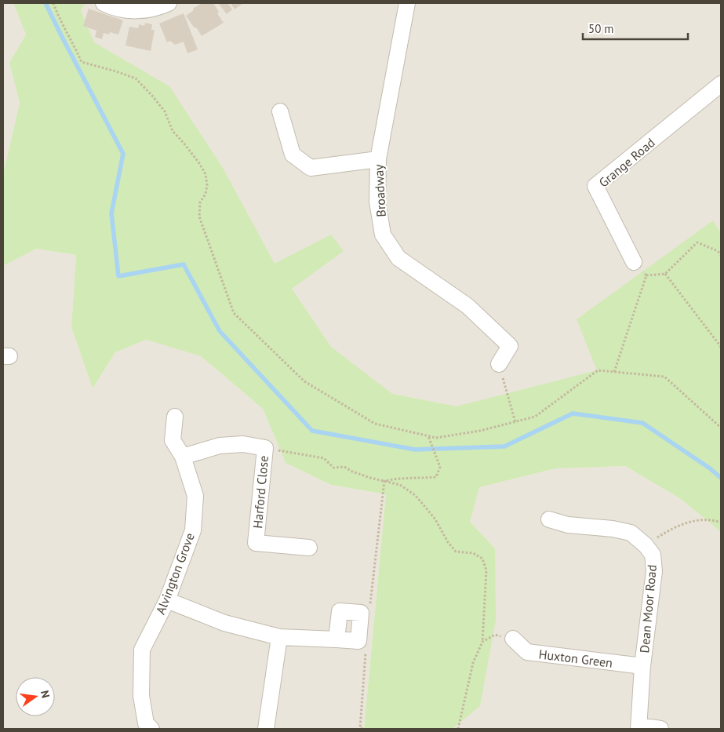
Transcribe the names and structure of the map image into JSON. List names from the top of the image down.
{
  "streets": {
    "street": [
      "Grange Road",
      "Broadway",
      "Harford Close",
      "Alvington Grove",
      "Dean Moor Road",
      "Huxton Green"
    ]
  },
  "crossings": [
    ["Harford Close", "Alvington Grove"],
    ["Dean Moor Road", "Huxton Green"]
  ],
  "scale_bar": "50 m",
  "north": "right"
}
